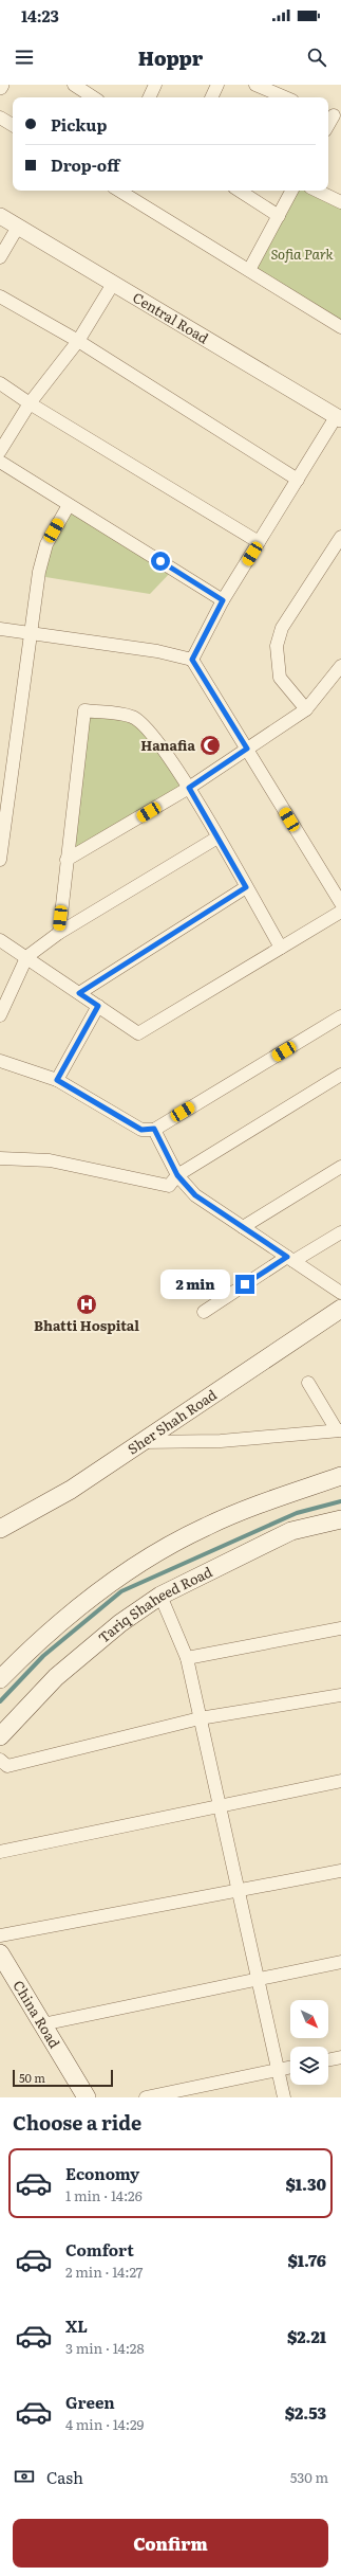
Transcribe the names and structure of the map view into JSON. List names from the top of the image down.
{
  "streets": {
    "main road": ["Sher Shah Road", "Tariq Shaheed Road", "China Road"],
    "street": ["Central Road"]
  },
  "parks": ["Sofia Park"],
  "places": {
    "mosque": ["Hanafia"],
    "hospital": ["Bhatti Hospital"]
  },
  "scale_bar": "50 m",
  "north": "bottom right",
  "page": {
    "status": "14:23",
    "header": "Hoppr",
    "banner": ["Pickup", "Drop-off"],
    "bubble": "2 min",
    "scale": "50 m",
    "heading": "Choose a ride",
    "list": [
      {
        "name": "Economy",
        "note": "1 min · 14:26",
        "value": "$1.30"
      },
      {
        "name": "Comfort",
        "note": "2 min · 14:27",
        "value": "$1.76"
      },
      {
        "name": "XL",
        "note": "3 min · 14:28",
        "value": "$2.21"
      },
      {
        "name": "Green",
        "note": "4 min · 14:29",
        "value": "$2.53"
      }
    ],
    "pay": ["Cash", "530 m"],
    "buttons": "Confirm"
  }
}
